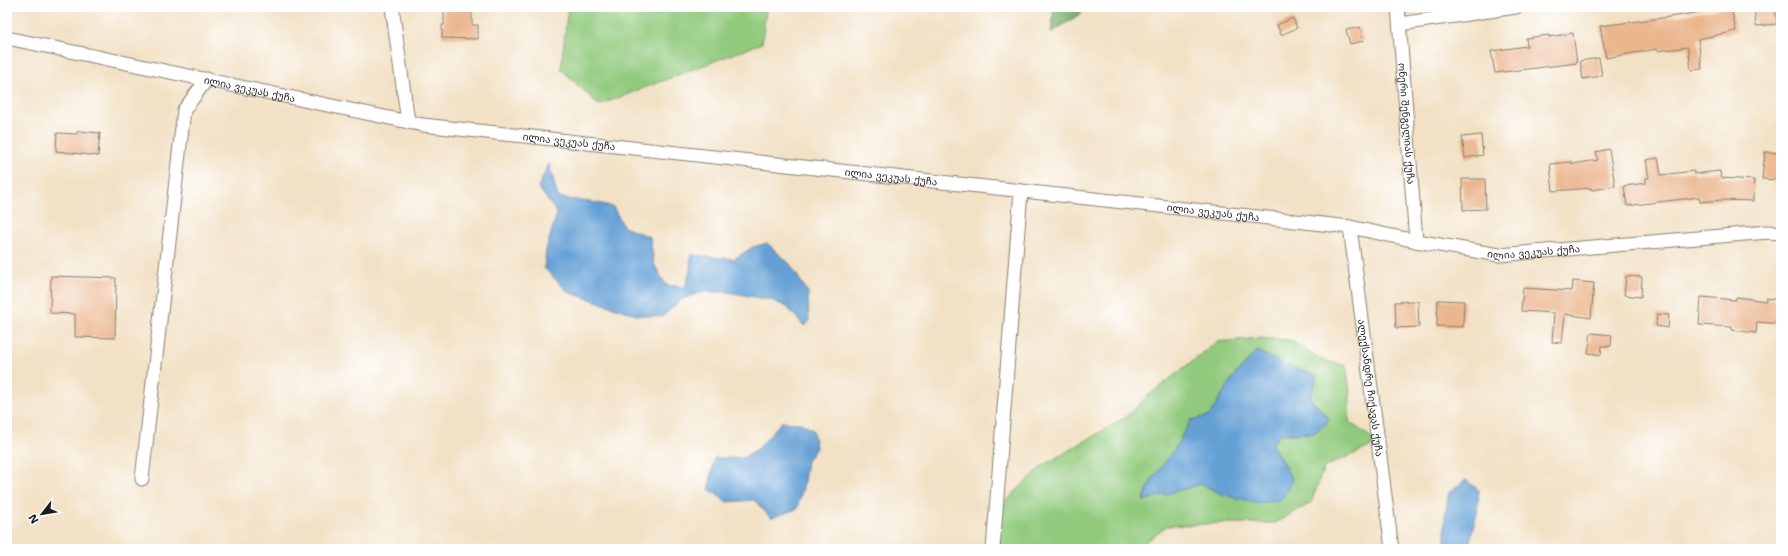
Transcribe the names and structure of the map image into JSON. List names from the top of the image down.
{
  "streets": {
    "street": ["ილია ვეკუას ქუჩა", "ონერი შენგელიას ქუჩა", "ალექსანდრე ჩიქავას ქუჩა"]
  },
  "crossings": [
    ["ილია ვეკუას ქუჩა", "ონერი შენგელიას ქუჩა"],
    ["ილია ვეკუას ქუჩა", "ალექსანდრე ჩიქავას ქუჩა"]
  ],
  "north": "bottom left"
}
